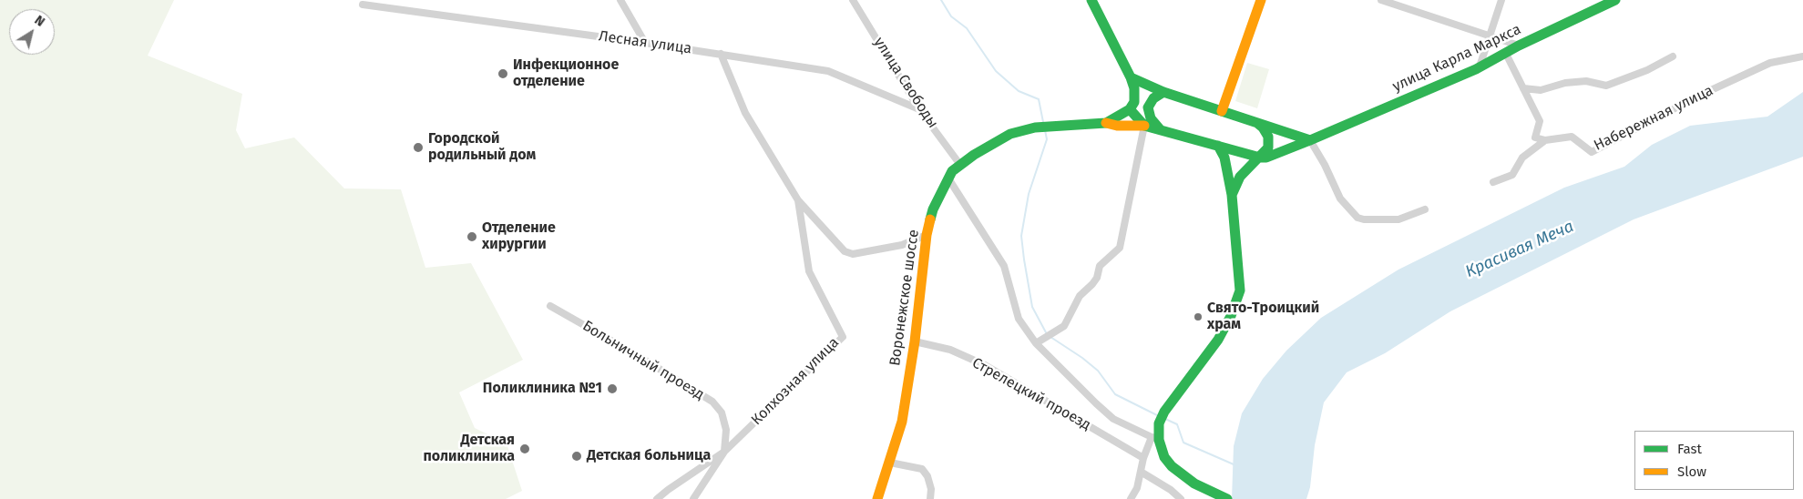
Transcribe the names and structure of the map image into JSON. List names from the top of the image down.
{
  "streets": {
    "main road": ["улица Карла Маркса", "Воронежское шоссе"],
    "street": [
      "Лесная улица",
      "улица Свободы",
      "Набережная улица",
      "Больничный проезд",
      "Колхозная улица",
      "Стрелецкий проезд"
    ]
  },
  "crossings": [
    ["Лесная улица", "улица Свободы"],
    ["Лесная улица", "Колхозная улица"],
    ["улица Карла Маркса", "Воронежское шоссе"],
    ["улица Свободы", "Воронежское шоссе"],
    ["Воронежское шоссе", "Стрелецкий проезд"],
    ["Больничный проезд", "Колхозная улица"]
  ],
  "water": ["Красивая Меча"],
  "places": [
    "Инфекционное отделение",
    "Городской родильный дом",
    "Отделение хирургии",
    "Свято-Троицкий храм",
    "Поликлиника №1",
    "Детская поликлиника",
    "Детская больница"
  ],
  "legend": ["Fast", "Slow"],
  "north": "top right"
}
